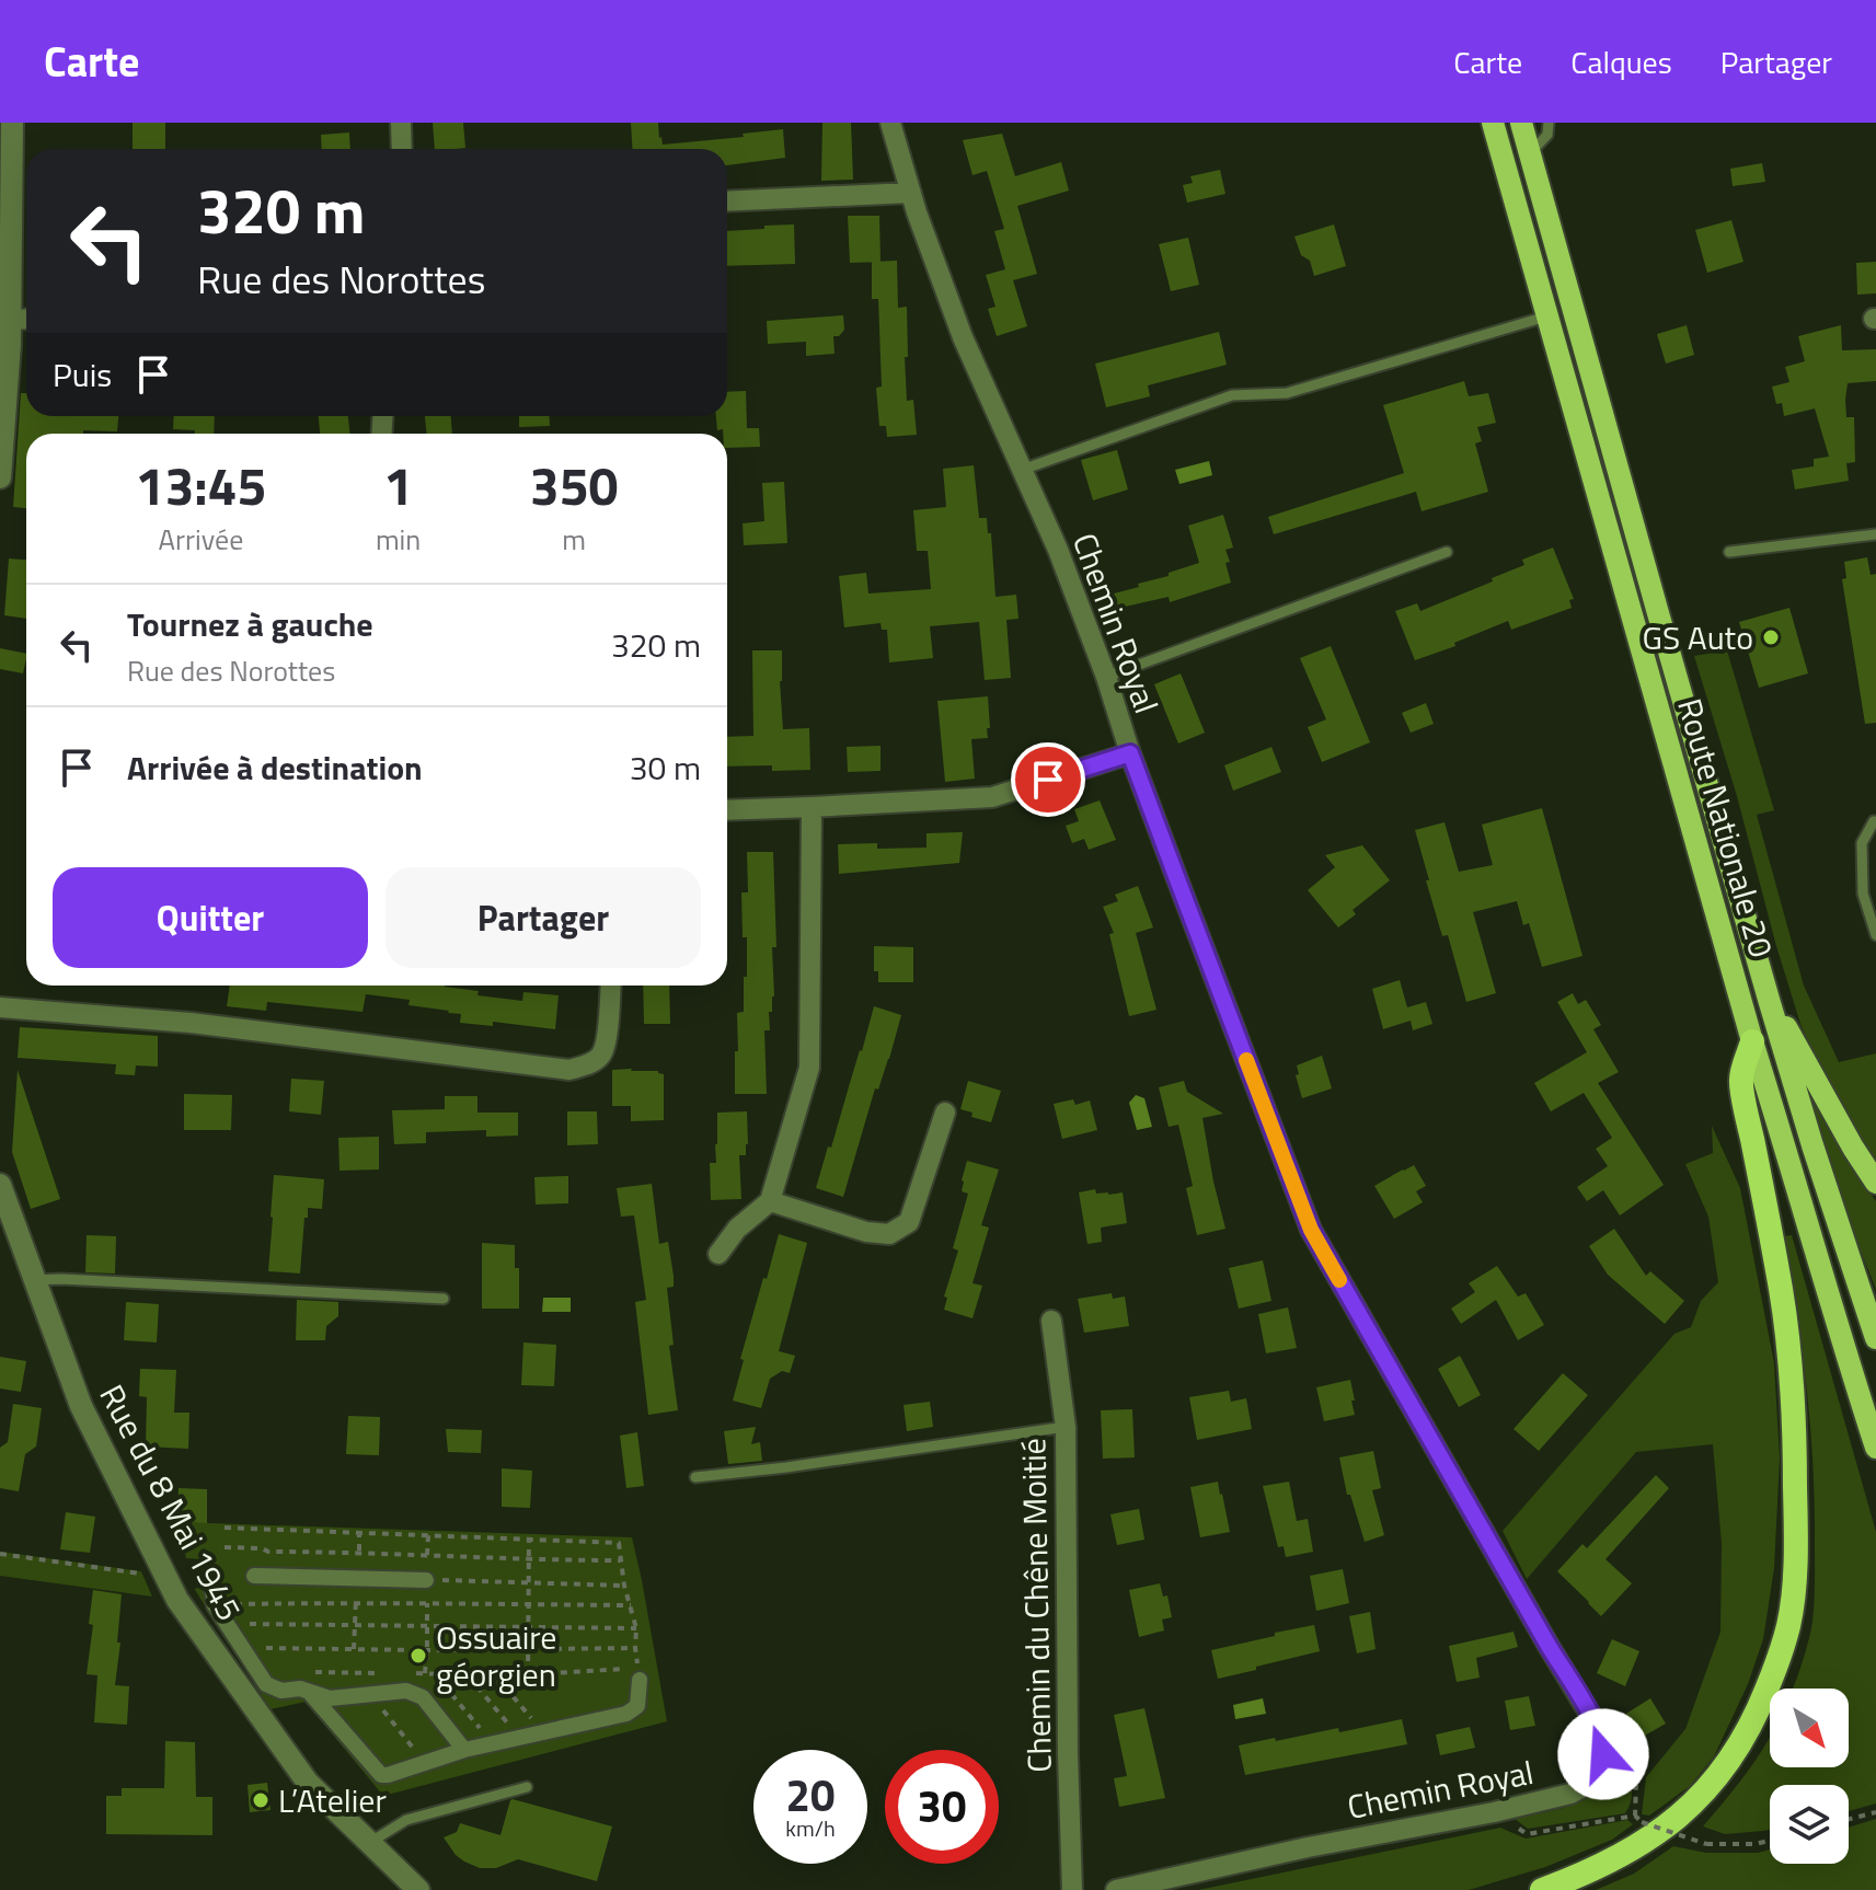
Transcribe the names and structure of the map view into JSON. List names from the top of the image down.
{
  "streets": {
    "main road": ["Route Nationale 20"],
    "street": ["Chemin Royal", "Rue du 8 Mai 1945", "Chemin du Chêne Moitié"]
  },
  "places": ["GS Auto", "Ossuaire géorgien", "L’Atelier"],
  "north": "bottom right",
  "page": {
    "header": "Carte",
    "nav": ["Carte", "Calques", "Partager"],
    "turn": ["320 m", "Rue des Norottes"],
    "then": "Puis",
    "eta": [
      "13:45",
      "Arrivée",
      "1",
      "min",
      "350",
      "m"
    ],
    "list": [
      {
        "name": "Tournez à gauche",
        "note": "Rue des Norottes",
        "value": "320 m"
      },
      {
        "name": "Arrivée à destination",
        "value": "30 m"
      }
    ],
    "buttons": ["Quitter", "Partager"],
    "speed": "20 km/h",
    "limit": "30"
  }
}
